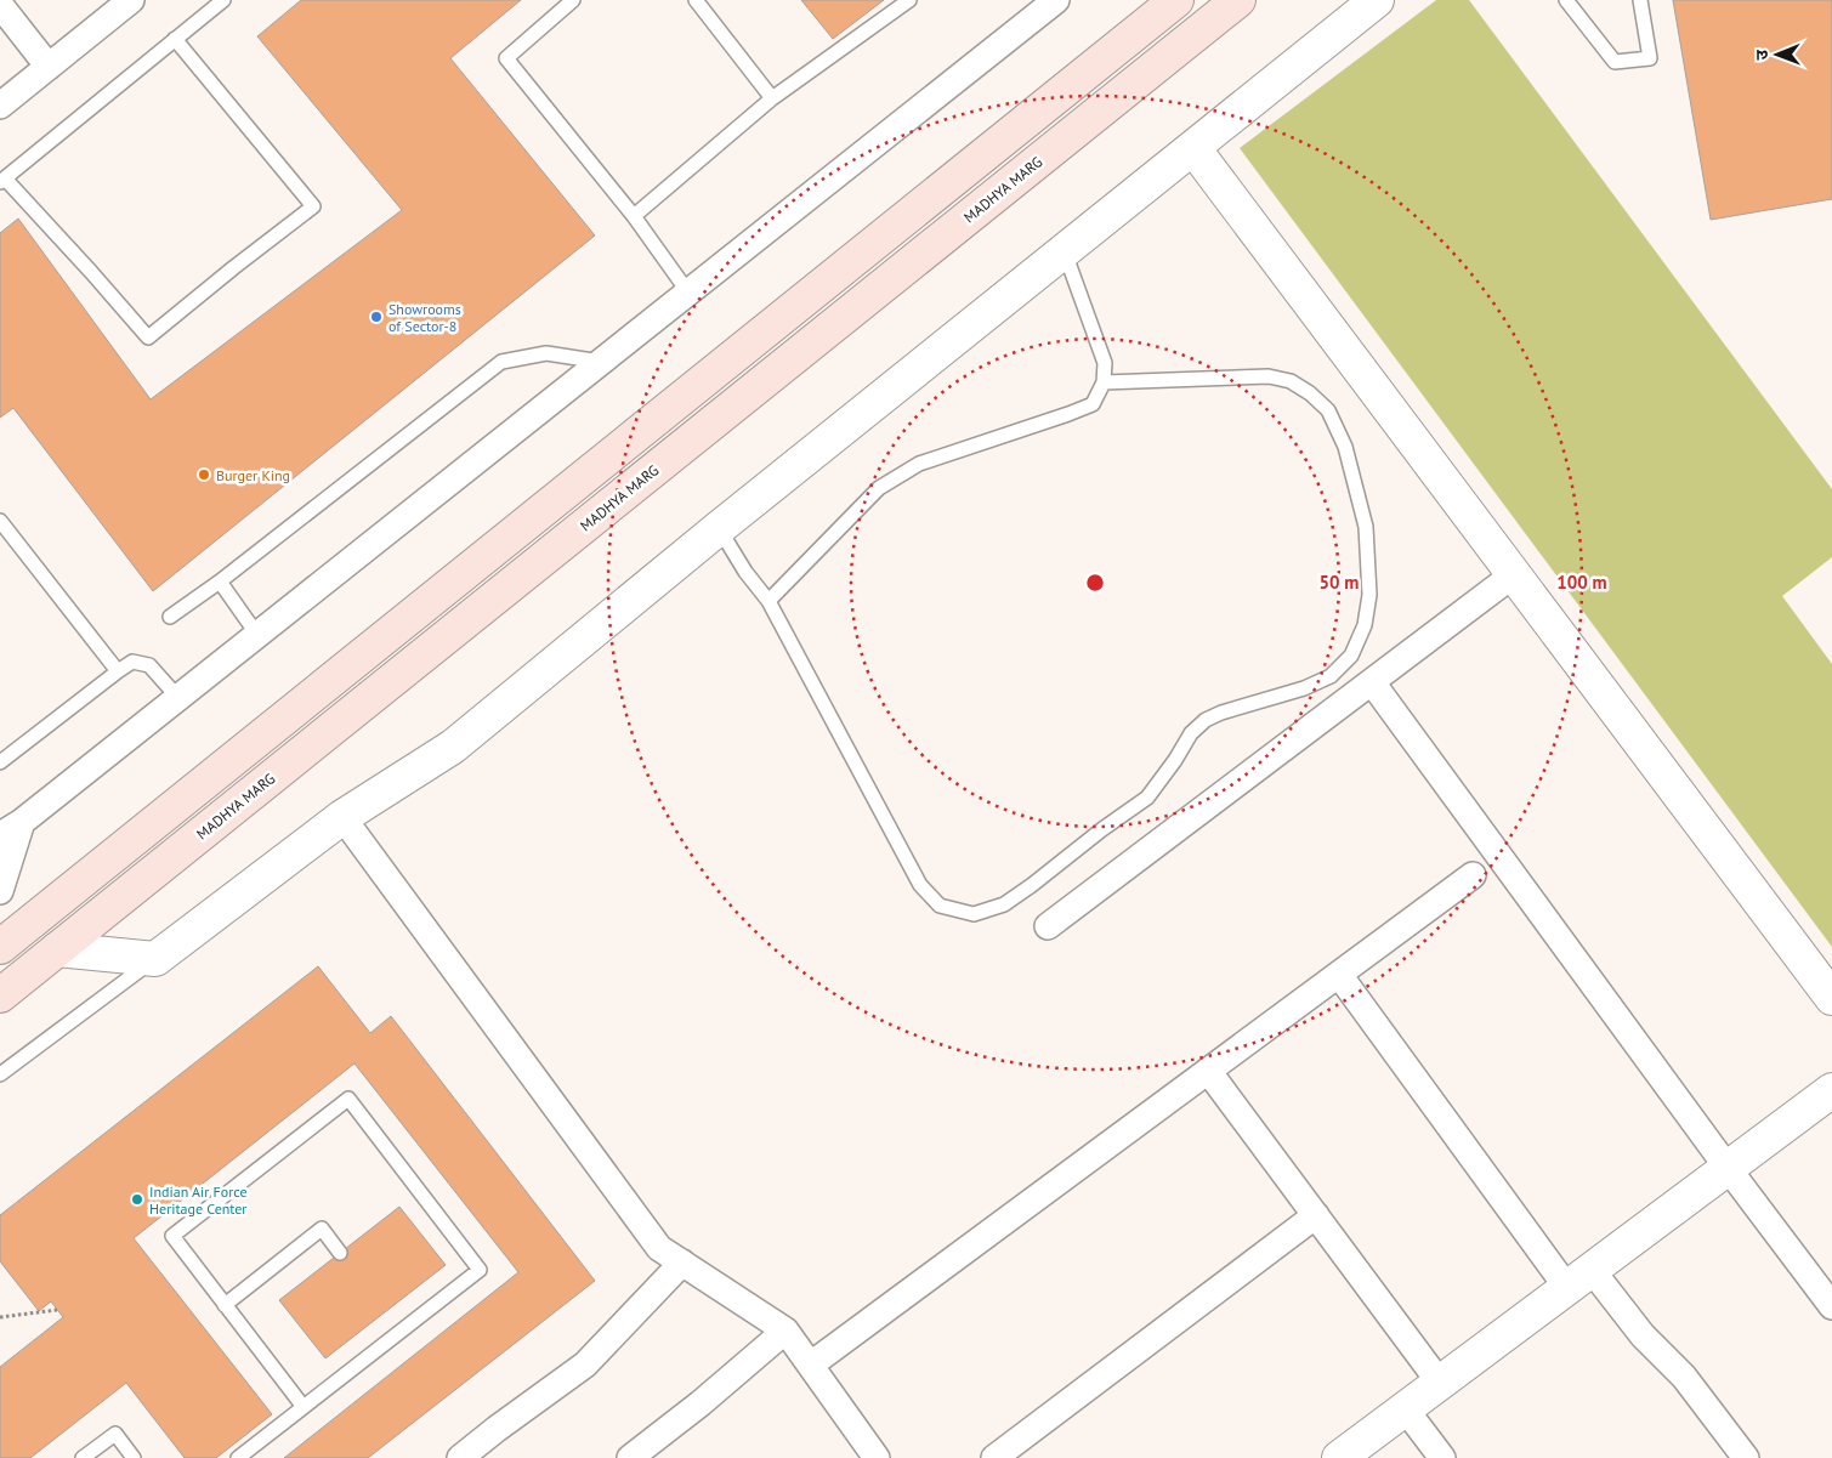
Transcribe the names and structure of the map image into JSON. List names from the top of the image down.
{
  "streets": {
    "main road": ["MADHYA MARG"]
  },
  "places": ["Showrooms of Sector-8", "Burger King", "Indian Air Force Heritage Center"],
  "north": "left",
  "rings": ["50 m", "100 m"]
}
